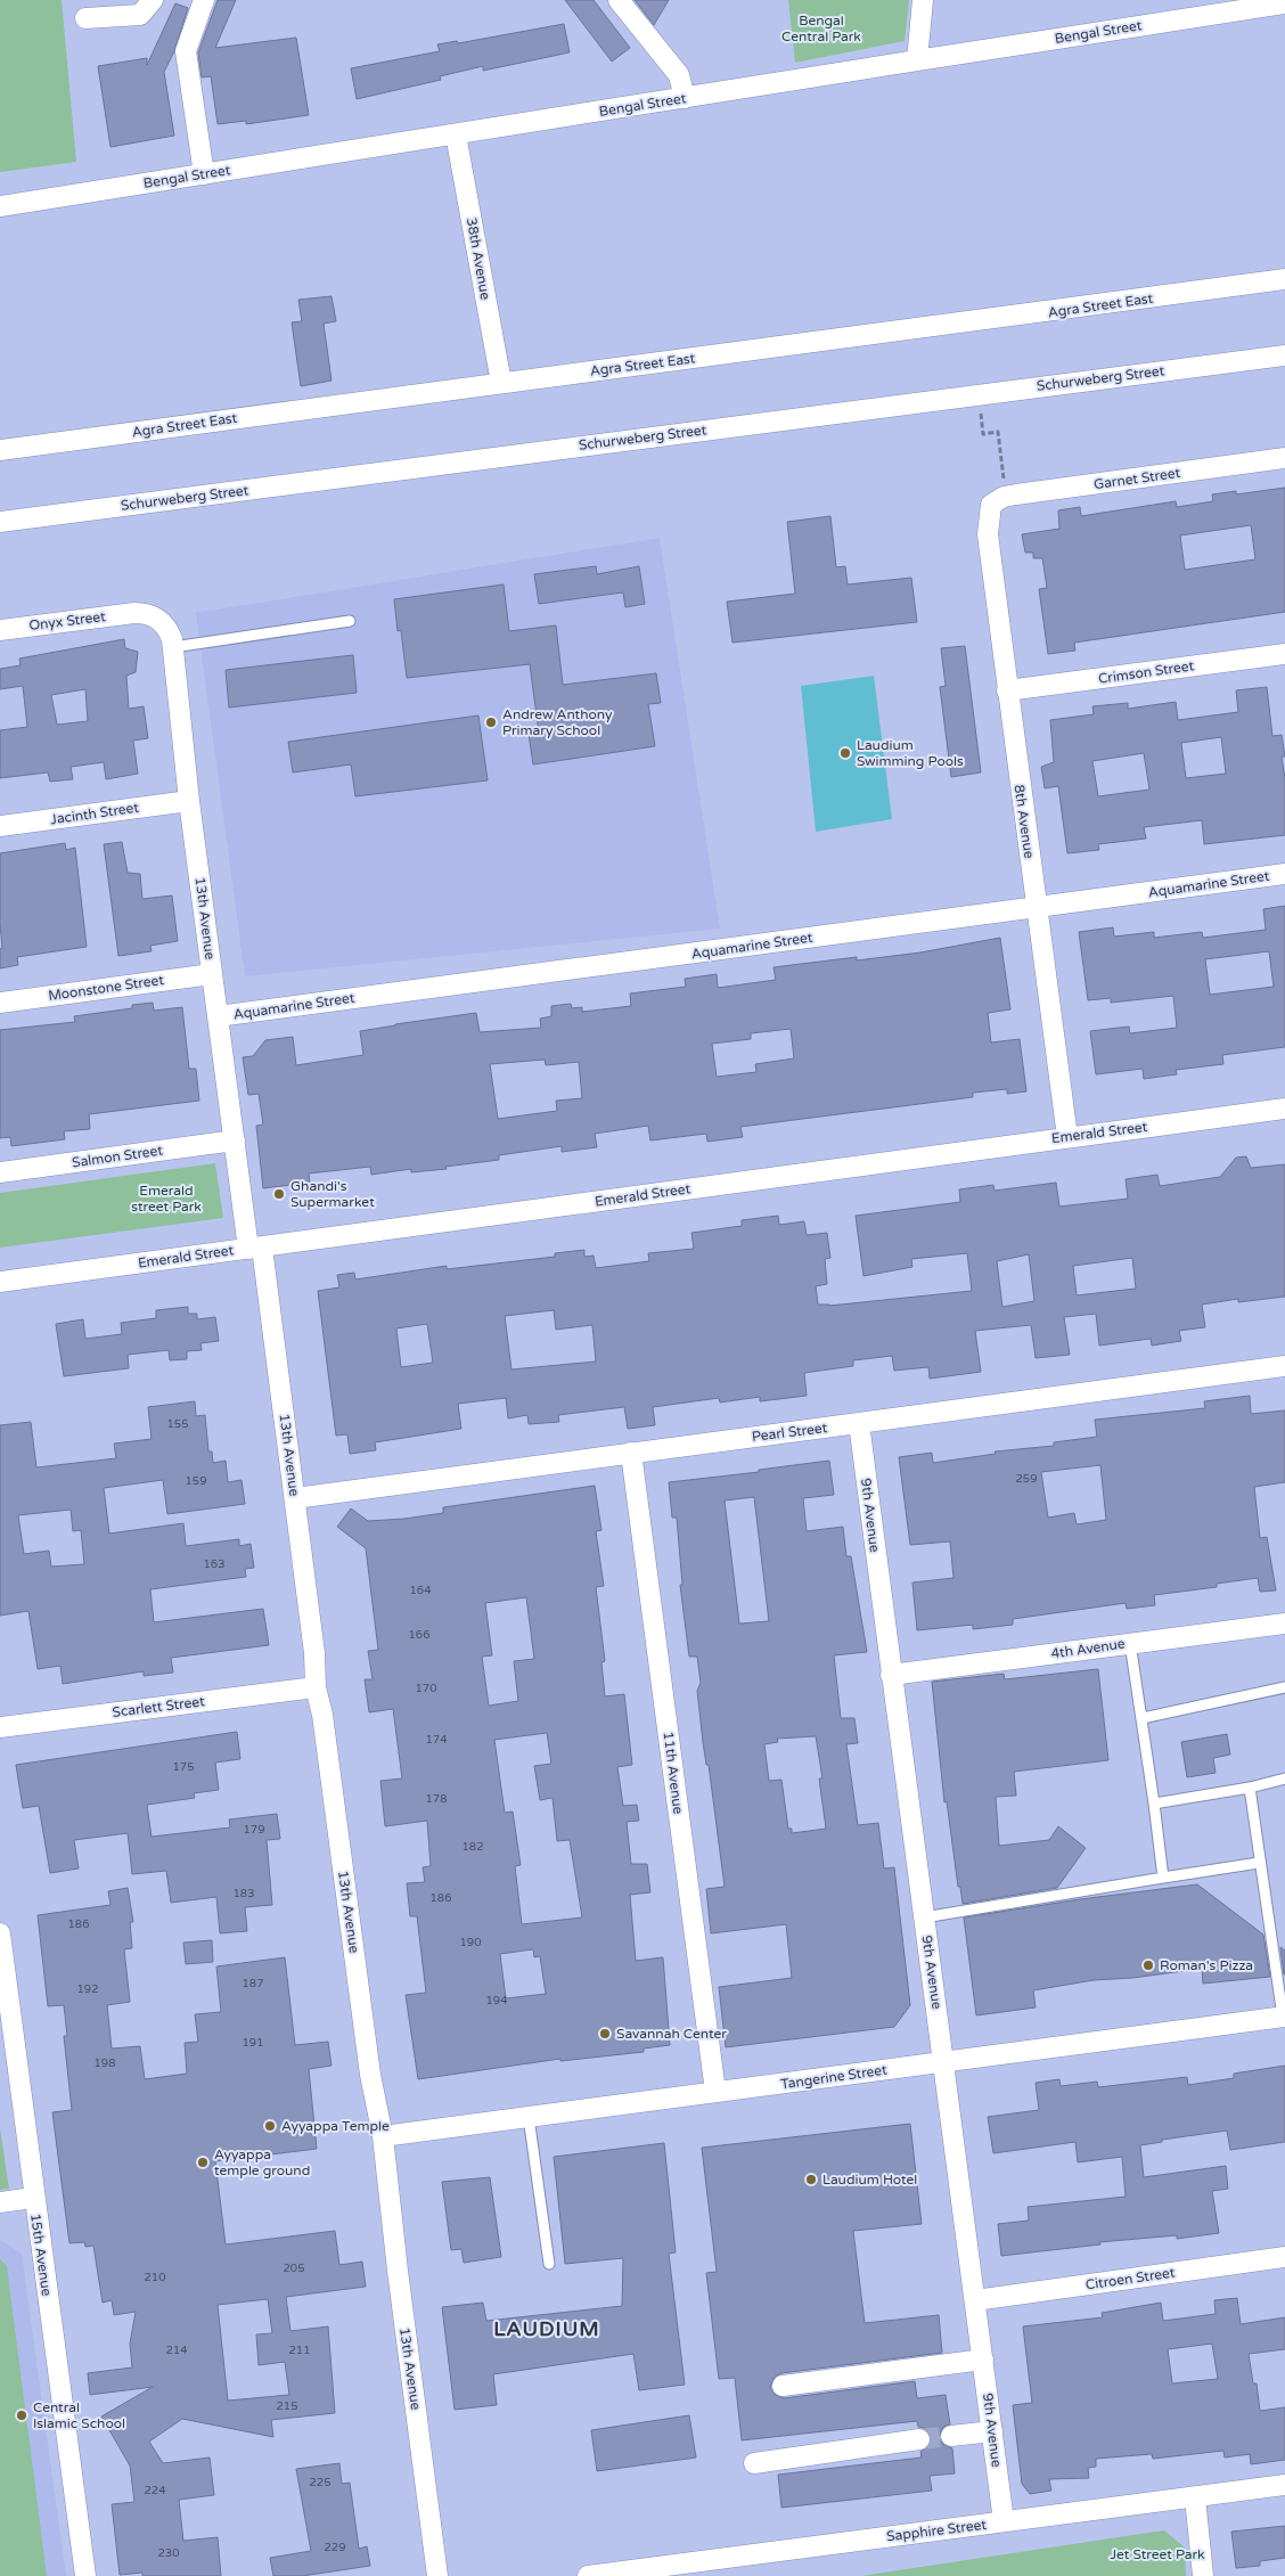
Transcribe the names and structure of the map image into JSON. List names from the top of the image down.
{
  "streets": {
    "street": [
      "Bengal Street",
      "38th Avenue",
      "Agra Street East",
      "Schurweberg Street",
      "Garnet Street",
      "Onyx Street",
      "Crimson Street",
      "Jacinth Street",
      "8th Avenue",
      "Aquamarine Street",
      "13th Avenue",
      "Moonstone Street",
      "Emerald Street",
      "Salmon Street",
      "Pearl Street",
      "9th Avenue",
      "4th Avenue",
      "Scarlett Street",
      "11th Avenue",
      "Tangerine Street",
      "15th Avenue",
      "Citroen Street",
      "Sapphire Street"
    ]
  },
  "crossings": [
    ["Bengal Street", "38th Avenue"],
    ["38th Avenue", "Agra Street East"],
    ["Garnet Street", "8th Avenue"],
    ["Onyx Street", "13th Avenue"],
    ["Crimson Street", "8th Avenue"],
    ["Jacinth Street", "13th Avenue"],
    ["8th Avenue", "Aquamarine Street"],
    ["8th Avenue", "Emerald Street"],
    ["Aquamarine Street", "13th Avenue"],
    ["13th Avenue", "Moonstone Street"],
    ["13th Avenue", "Emerald Street"],
    ["13th Avenue", "Salmon Street"],
    ["13th Avenue", "Pearl Street"],
    ["13th Avenue", "Scarlett Street"],
    ["13th Avenue", "Tangerine Street"],
    ["Pearl Street", "9th Avenue"],
    ["Pearl Street", "11th Avenue"],
    ["9th Avenue", "4th Avenue"],
    ["9th Avenue", "Tangerine Street"],
    ["9th Avenue", "Citroen Street"],
    ["9th Avenue", "Sapphire Street"],
    ["11th Avenue", "Tangerine Street"]
  ],
  "districts": ["LAUDIUM"],
  "parks": ["Bengal Central Park", "Emerald street Park", "Jet Street Park"],
  "places": [
    "Andrew Anthony Primary School",
    "Laudium Swimming Pools",
    "Ghandi's Supermarket",
    "Roman's Pizza",
    "Savannah Center",
    "Ayyappa Temple",
    "Ayyappa temple ground",
    "Laudium Hotel",
    "Central Islamic School"
  ],
  "house_numbers": [
    "155",
    "259",
    "159",
    "163",
    "164",
    "166",
    "170",
    "174",
    "175",
    "178",
    "179",
    "182",
    "183",
    "186",
    "186",
    "190",
    "187",
    "192",
    "194",
    "191",
    "198",
    "205",
    "210",
    "214",
    "211",
    "215",
    "225",
    "224",
    "229",
    "230"
  ]
}
